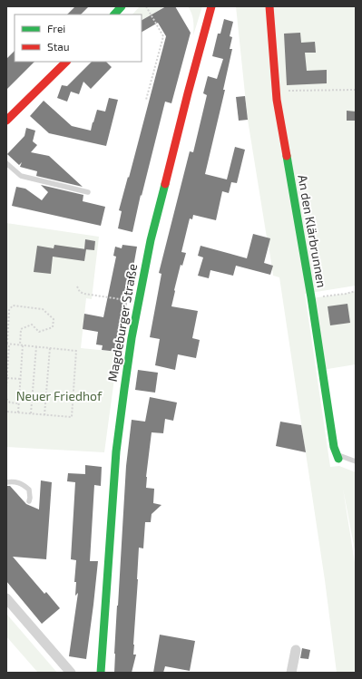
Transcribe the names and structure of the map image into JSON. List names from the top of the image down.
{
  "streets": {
    "street": ["An den Klärbrunnen", "Magdeburger Straße"]
  },
  "parks": ["Neuer Friedhof"],
  "legend": ["Frei", "Stau"]
}
